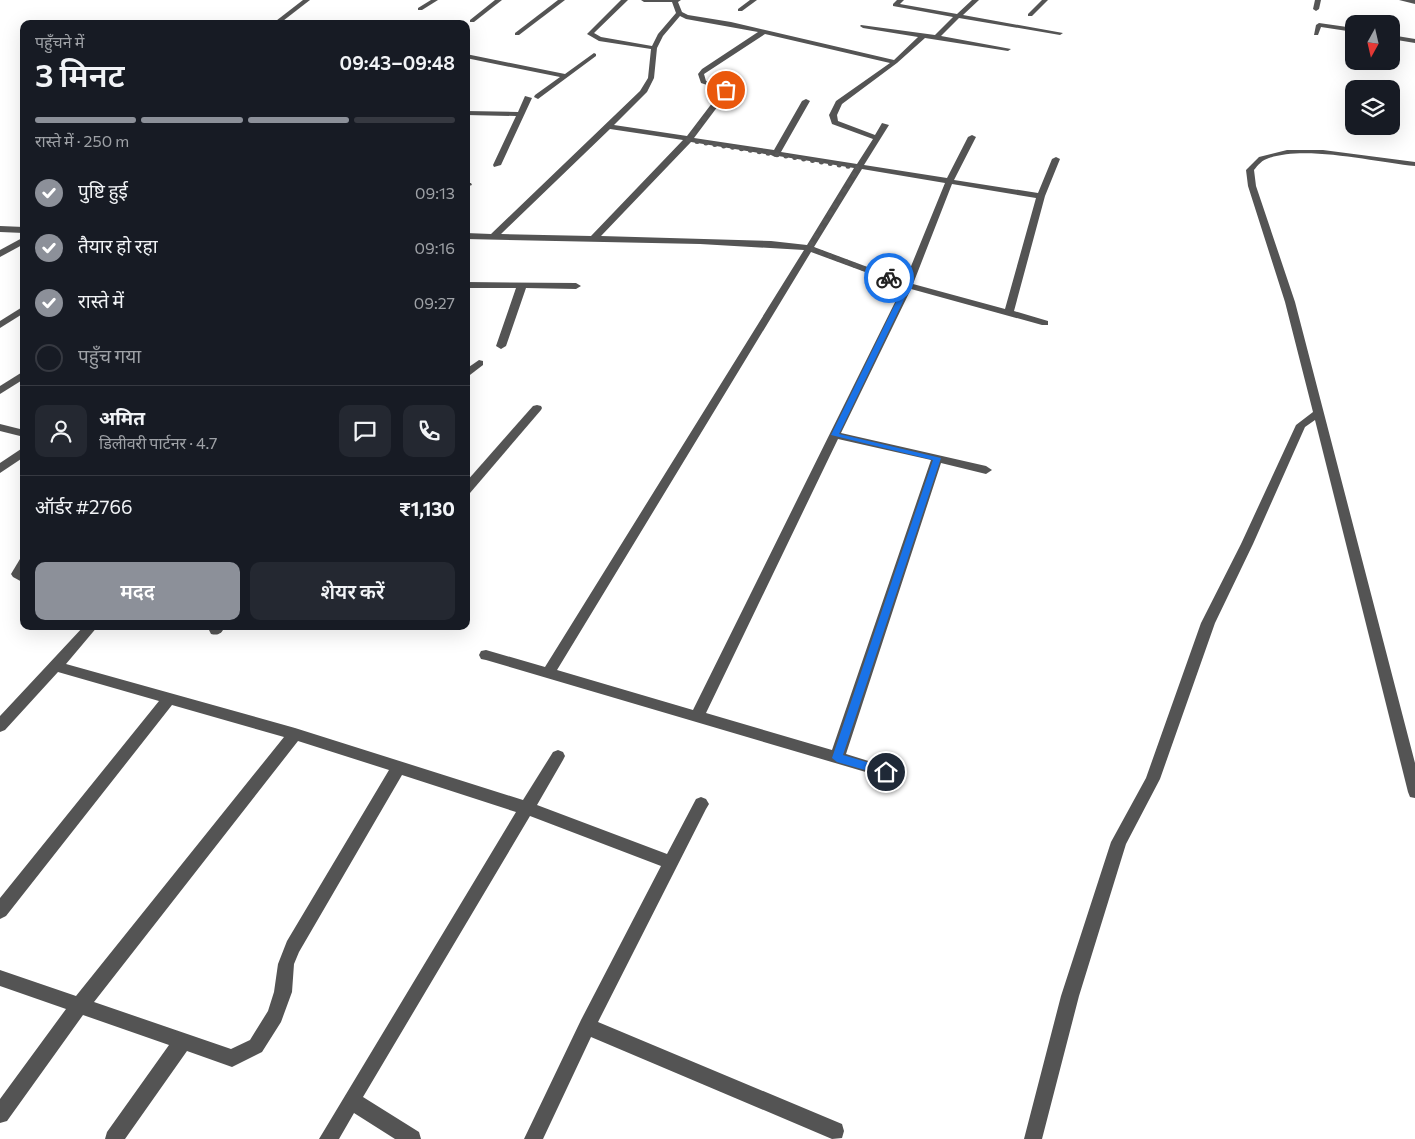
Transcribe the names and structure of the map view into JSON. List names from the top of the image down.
{
  "north": "bottom",
  "page": {
    "heading": ["3 मिनट", "पहुँचने में", "09:43–09:48"],
    "panel": [
      "अमित",
      "डिलीवरी पार्टनर · 4.7",
      "ऑर्डर #2766",
      "₹1,130"
    ],
    "bar": "रास्ते में · 250 m",
    "list": [
      ["पुष्टि हुई", "09:13"],
      ["तैयार हो रहा", "09:16"],
      ["रास्ते में", "09:27"],
      "पहुँच गया"
    ],
    "buttons": ["मदद", "शेयर करें"]
  }
}
